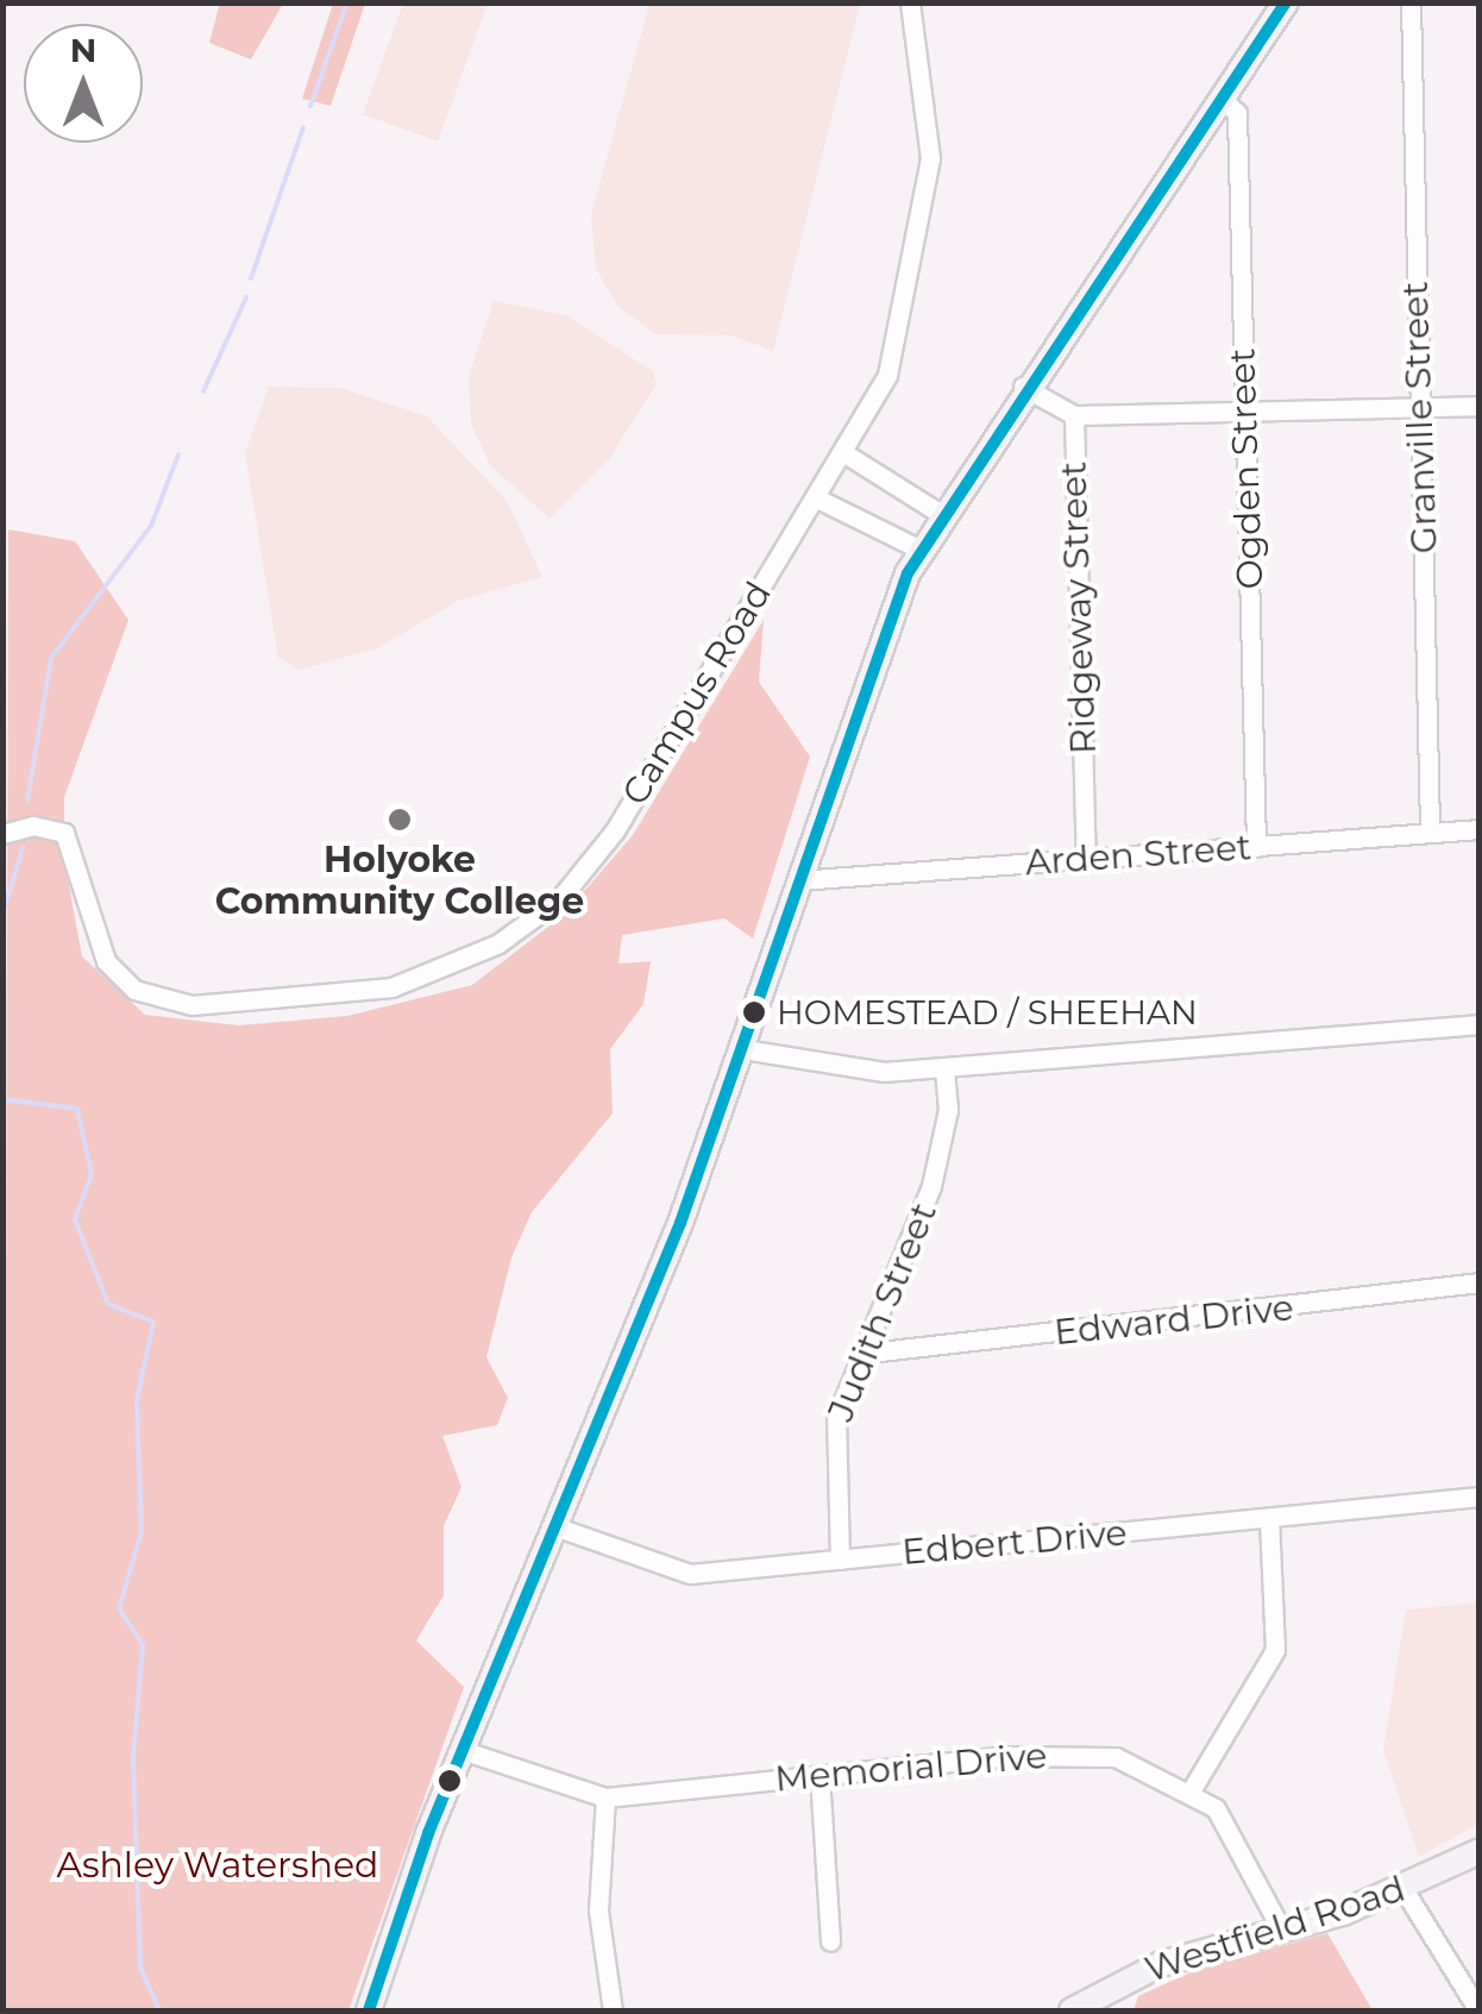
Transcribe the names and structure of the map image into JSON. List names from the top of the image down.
{
  "streets": {
    "main road": ["Westfield Road"],
    "street": [
      "Granville Street",
      "Ogden Street",
      "Ridgeway Street",
      "Campus Road",
      "Arden Street",
      "Judith Street",
      "Edward Drive",
      "Edbert Drive",
      "Memorial Drive"
    ]
  },
  "crossings": [
    ["Granville Street", "Arden Street"],
    ["Ogden Street", "Arden Street"],
    ["Ridgeway Street", "Arden Street"],
    ["Judith Street", "Edward Drive"],
    ["Judith Street", "Edbert Drive"],
    ["Memorial Drive", "Westfield Road"]
  ],
  "parks": ["Ashley Watershed"],
  "places": ["Holyoke Community College", "HOMESTEAD / SHEEHAN"],
  "north": "top"
}
